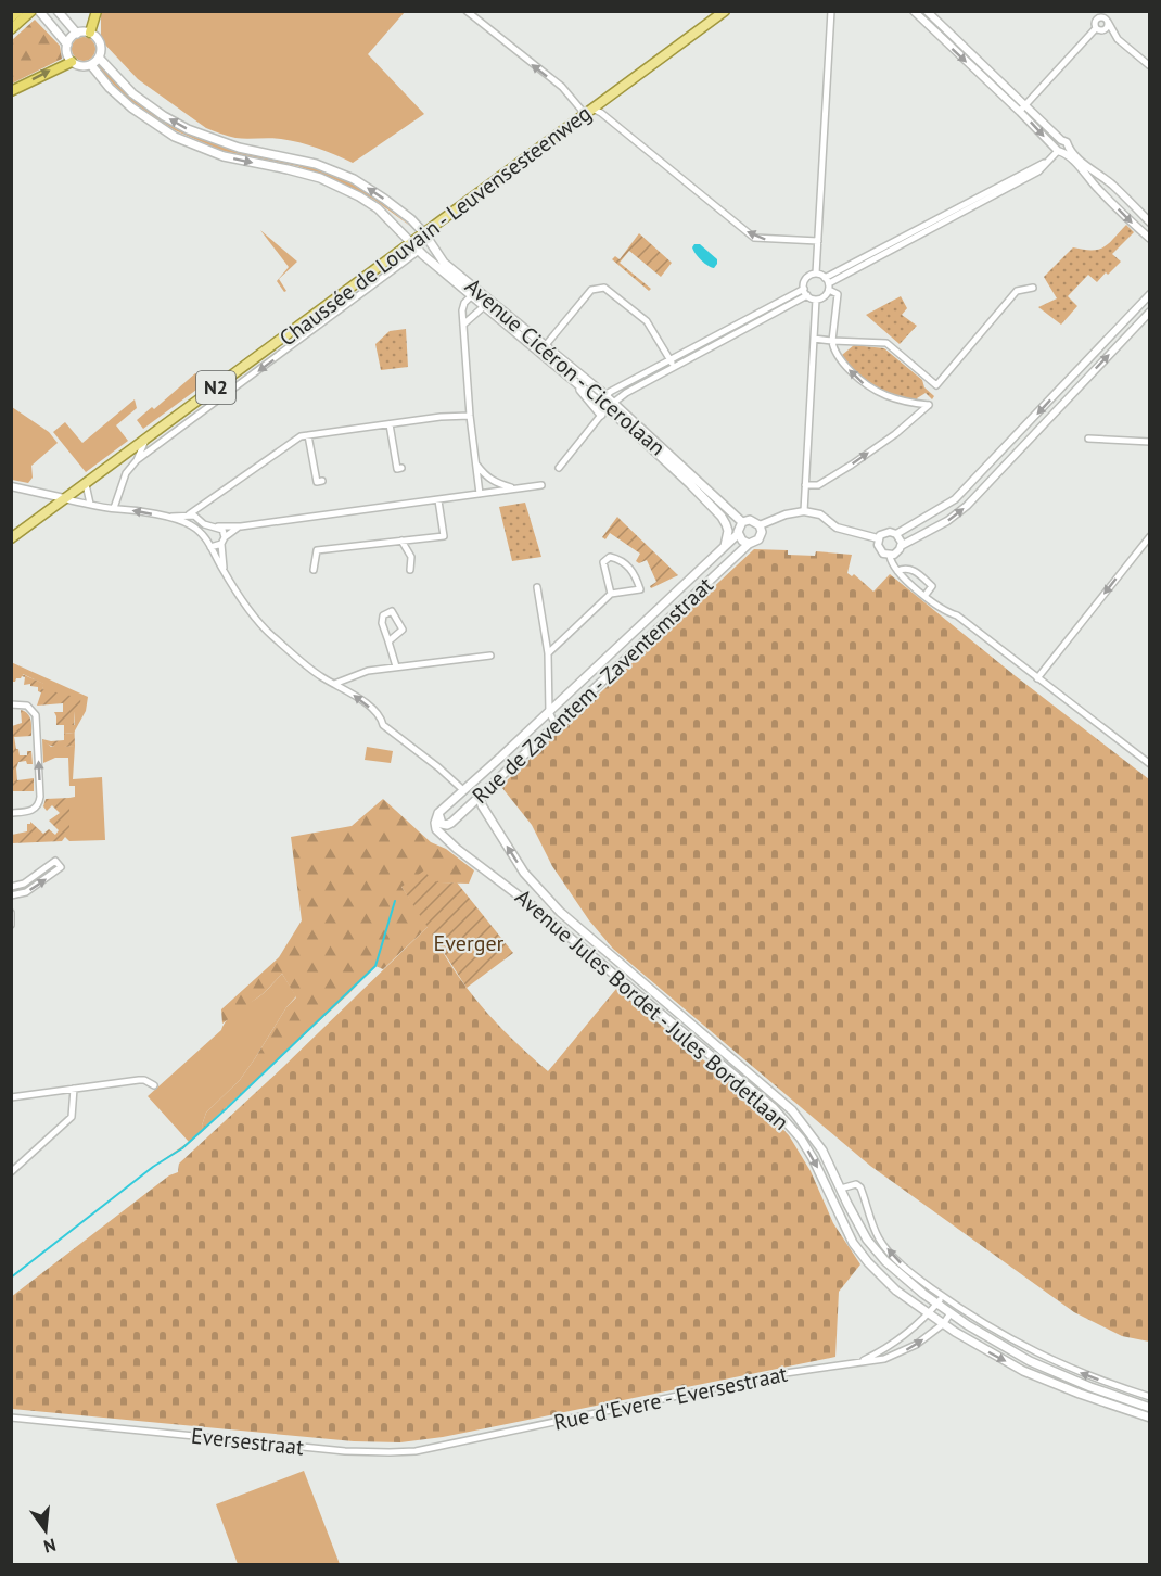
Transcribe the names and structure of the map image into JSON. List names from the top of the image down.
{
  "streets": {
    "main road": [
      "Chaussée de Louvain - Leuvensesteenweg",
      "Avenue Cicéron - Cicerolaan",
      "N2",
      "Rue de Zaventem - Zaventemstraat",
      "Avenue Jules Bordet - Jules Bordetlaan"
    ],
    "street": ["Rue d'Evere - Eversestraat", "Eversestraat"]
  },
  "crossings": [
    ["Chaussée de Louvain - Leuvensesteenweg", "Avenue Cicéron - Cicerolaan"],
    ["Chaussée de Louvain - Leuvensesteenweg", "N2"],
    ["Avenue Cicéron - Cicerolaan", "Rue de Zaventem - Zaventemstraat"],
    ["Rue de Zaventem - Zaventemstraat", "Avenue Jules Bordet - Jules Bordetlaan"],
    ["Avenue Jules Bordet - Jules Bordetlaan", "Rue d'Evere - Eversestraat"],
    ["Rue d'Evere - Eversestraat", "Eversestraat"]
  ],
  "parks": ["Everger"],
  "north": "bottom"
}
